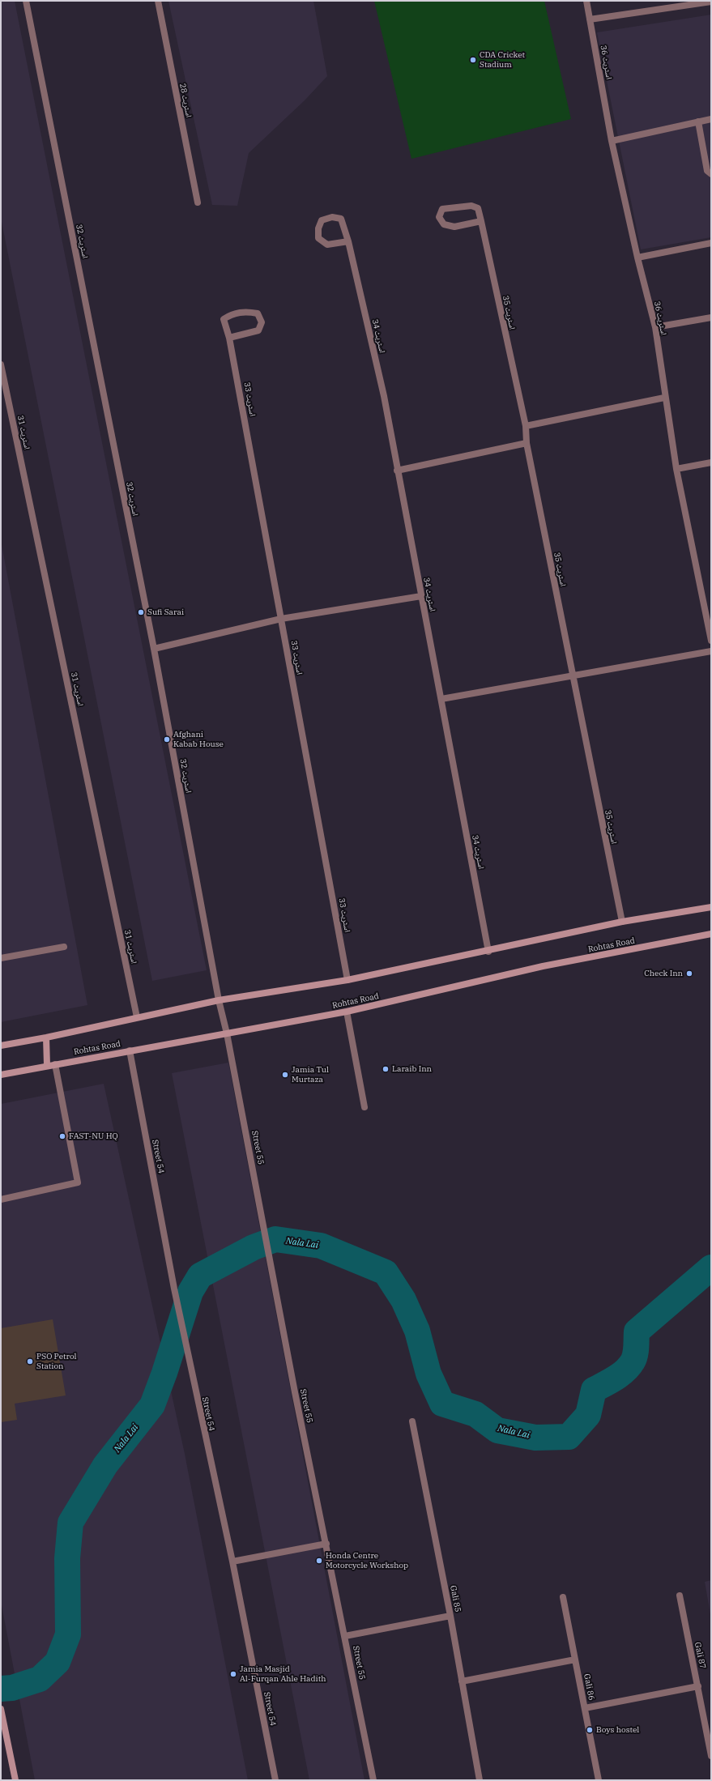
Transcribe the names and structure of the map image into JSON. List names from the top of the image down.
{
  "streets": {
    "main road": ["Rohtas Road"],
    "street": [
      "اسٹریٹ 36",
      "اسٹریٹ 28",
      "اسٹریٹ 32",
      "اسٹریٹ 35",
      "اسٹریٹ 34",
      "اسٹریٹ 33",
      "اسٹریٹ 31",
      "Street 55",
      "Street 54",
      "Gali 85",
      "Gali 87",
      "Gali 86"
    ]
  },
  "crossings": [
    ["اسٹریٹ 32", "Rohtas Road"],
    ["اسٹریٹ 32", "Street 55"],
    ["Rohtas Road", "Street 55"],
    ["Rohtas Road", "Street 54"]
  ],
  "water": ["Nala Lai"],
  "places": [
    "CDA Cricket Stadium",
    "Sufi Sarai",
    "Afghani Kabab House",
    "Check Inn",
    "Laraib Inn",
    "Jamia Tul Murtaza",
    "FAST-NU HQ",
    "PSO Petrol Station",
    "Honda Centre Motorcycle Workshop",
    "Jamia Masjid Al-Furqan Ahle Hadith",
    "Boys hostel"
  ]
}
